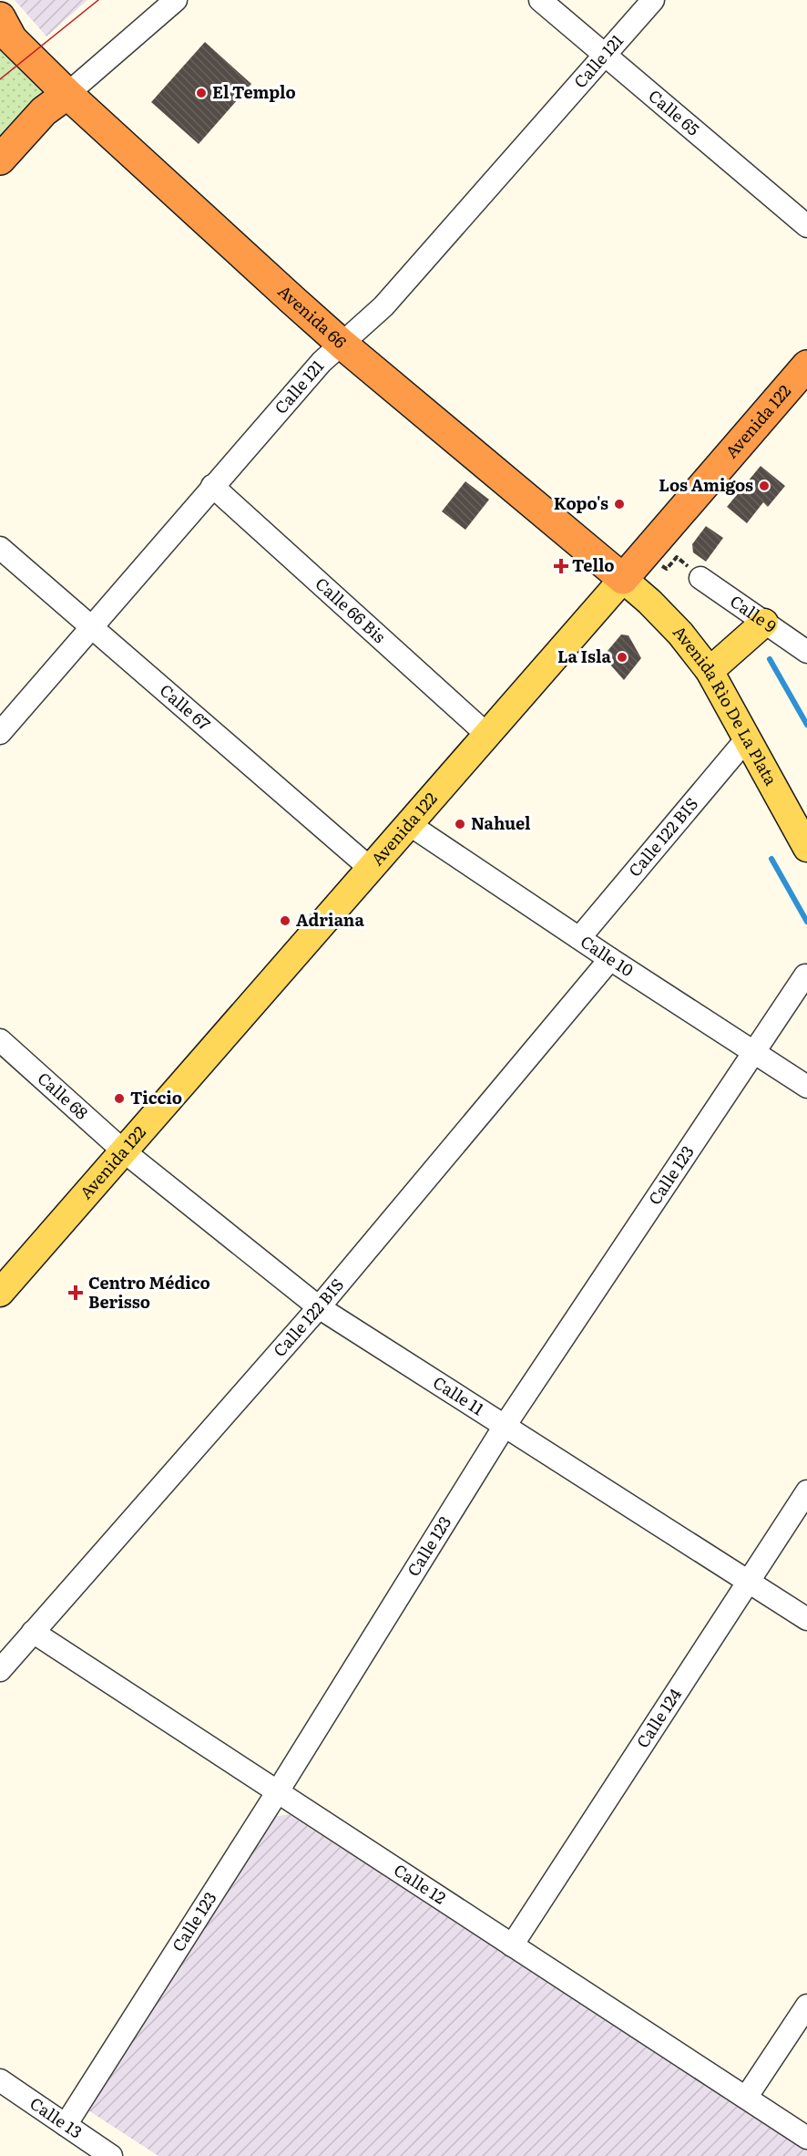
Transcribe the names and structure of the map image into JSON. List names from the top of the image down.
{
  "streets": {
    "highway": ["Avenida 66", "Avenida 122"],
    "main road": ["Avenida Rìo De La Plata"],
    "street": [
      "Calle 121",
      "Calle 65",
      "Calle 66 Bis",
      "Calle 9",
      "Calle 67",
      "Calle 122 BIS",
      "Calle 10",
      "Calle 68",
      "Calle 123",
      "Calle 11",
      "Calle 124",
      "Calle 12",
      "Calle 13"
    ]
  },
  "crossings": [
    ["Calle 121", "Calle 65"],
    ["Calle 121", "Avenida 66"],
    ["Calle 121", "Calle 66 Bis"],
    ["Calle 121", "Calle 67"],
    ["Avenida 66", "Avenida 122"],
    ["Avenida 66", "Avenida Rìo De La Plata"],
    ["Avenida 122", "Calle 66 Bis"],
    ["Avenida 122", "Avenida Rìo De La Plata"],
    ["Avenida 122", "Calle 67"],
    ["Avenida 122", "Calle 10"],
    ["Avenida 122", "Calle 68"],
    ["Avenida 122", "Calle 11"],
    ["Avenida Rìo De La Plata", "Calle 122 BIS"],
    ["Calle 122 BIS", "Calle 10"],
    ["Calle 122 BIS", "Calle 11"],
    ["Calle 122 BIS", "Calle 12"],
    ["Calle 10", "Calle 123"],
    ["Calle 68", "Calle 11"],
    ["Calle 123", "Calle 11"],
    ["Calle 123", "Calle 12"],
    ["Calle 123", "Calle 13"],
    ["Calle 11", "Calle 124"],
    ["Calle 124", "Calle 12"]
  ],
  "places": {
    "other": [
      "El Templo",
      "Los Amigos",
      "Kopo's",
      "La Isla",
      "Nahuel",
      "Adriana",
      "Ticcio"
    ],
    "health": ["Tello", "Centro Médico Berisso"]
  }
}
